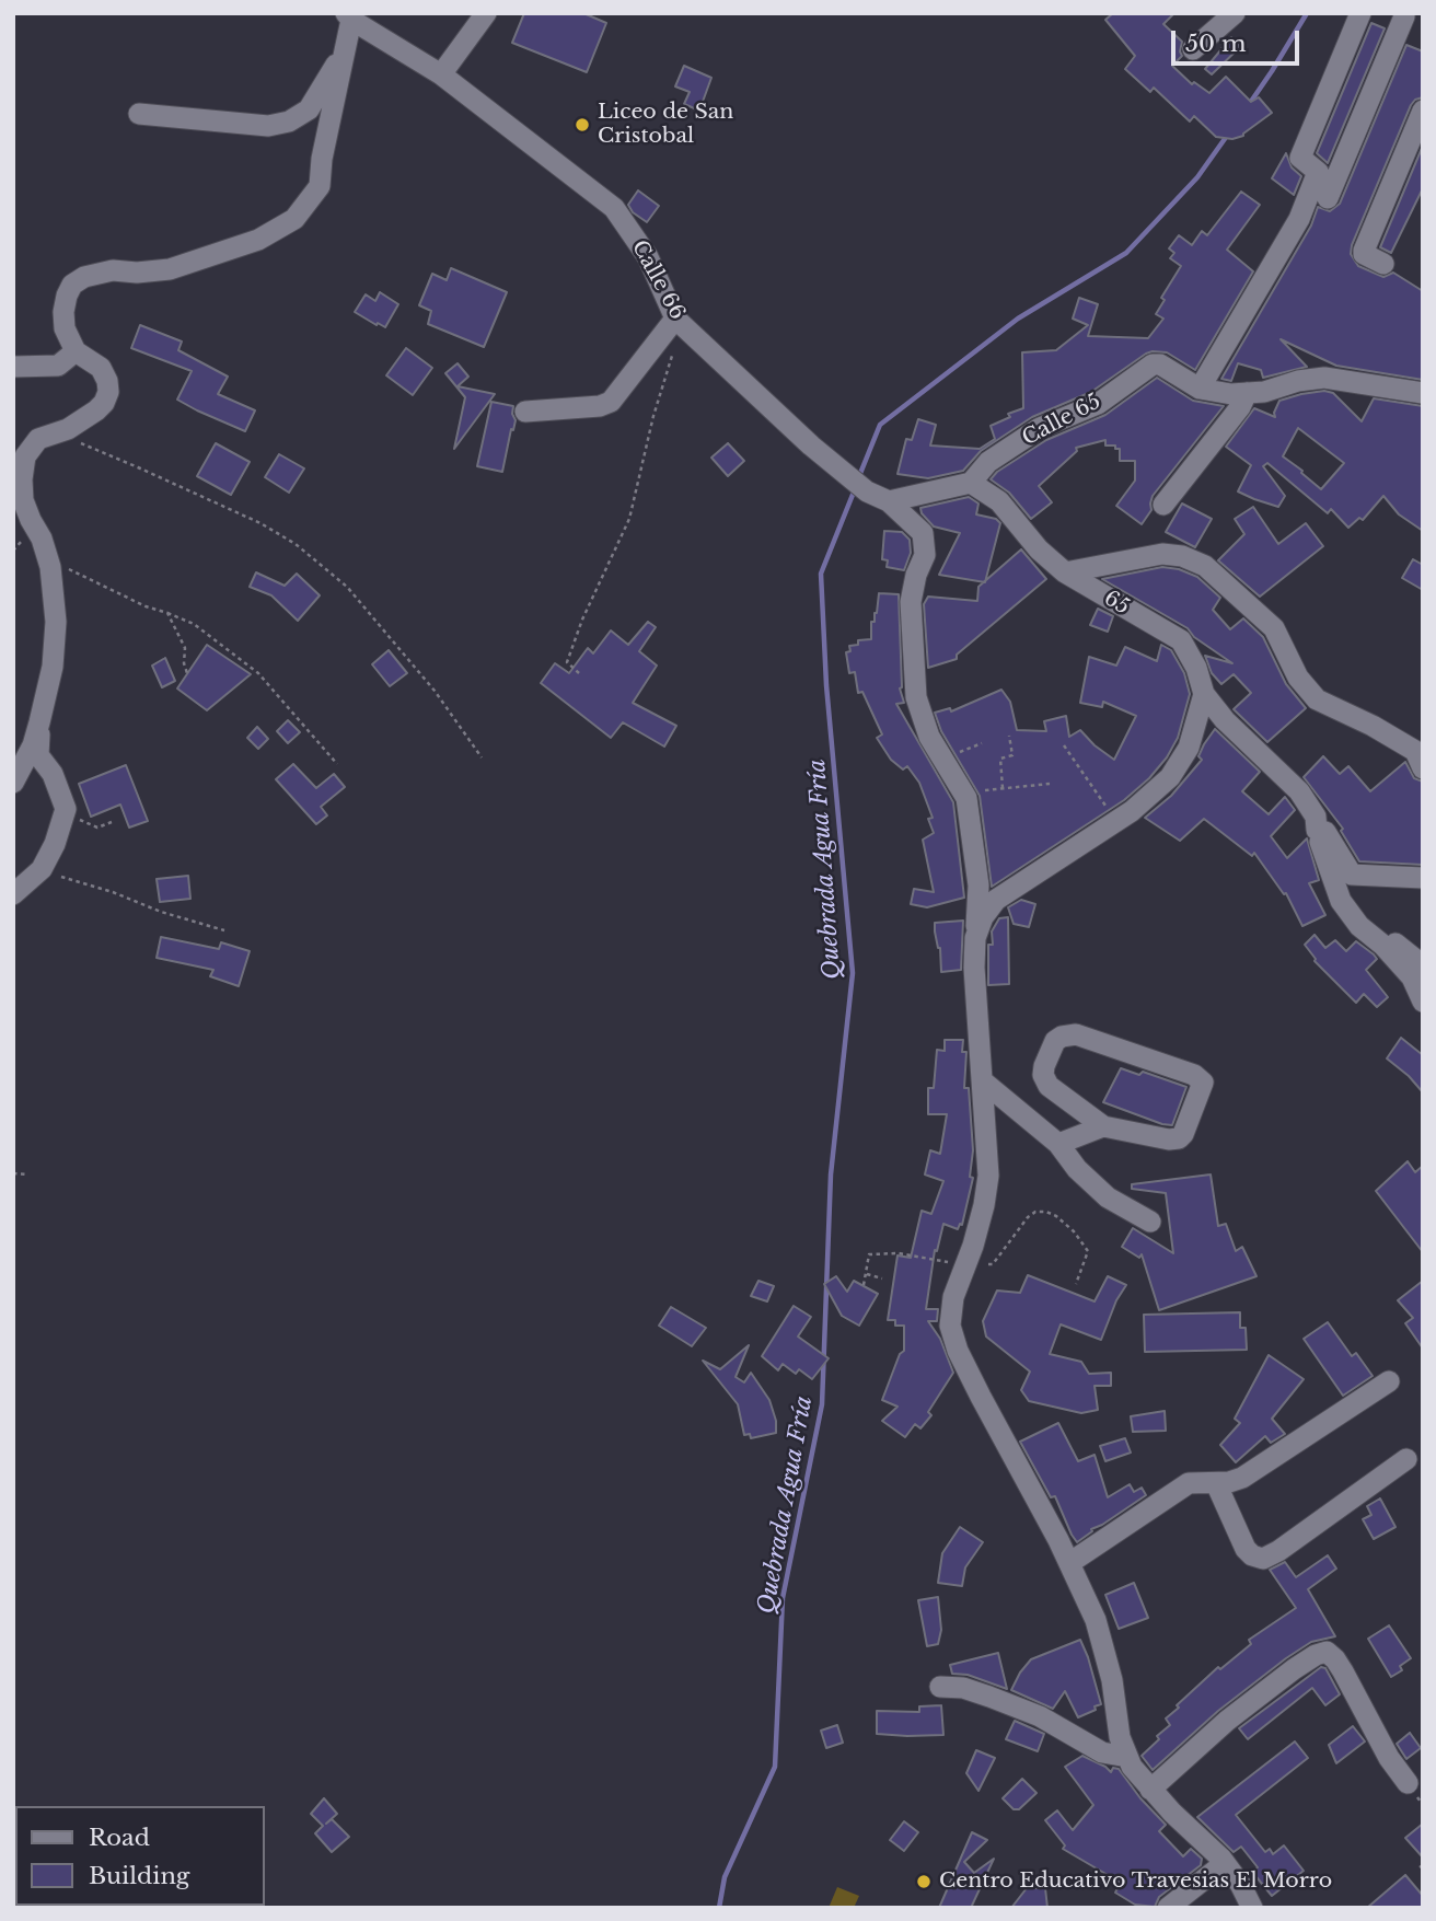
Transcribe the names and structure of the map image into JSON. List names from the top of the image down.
{
  "streets": {
    "street": ["Calle 66", "Calle 65", "65"]
  },
  "crossings": [
    ["Calle 65", "65"]
  ],
  "water": ["Quebrada Agua Fría"],
  "places": ["Liceo de San Cristobal", "Centro Educativo Travesias El Morro"],
  "legend": ["Road", "Building"],
  "scale_bar": "50 m"
}
